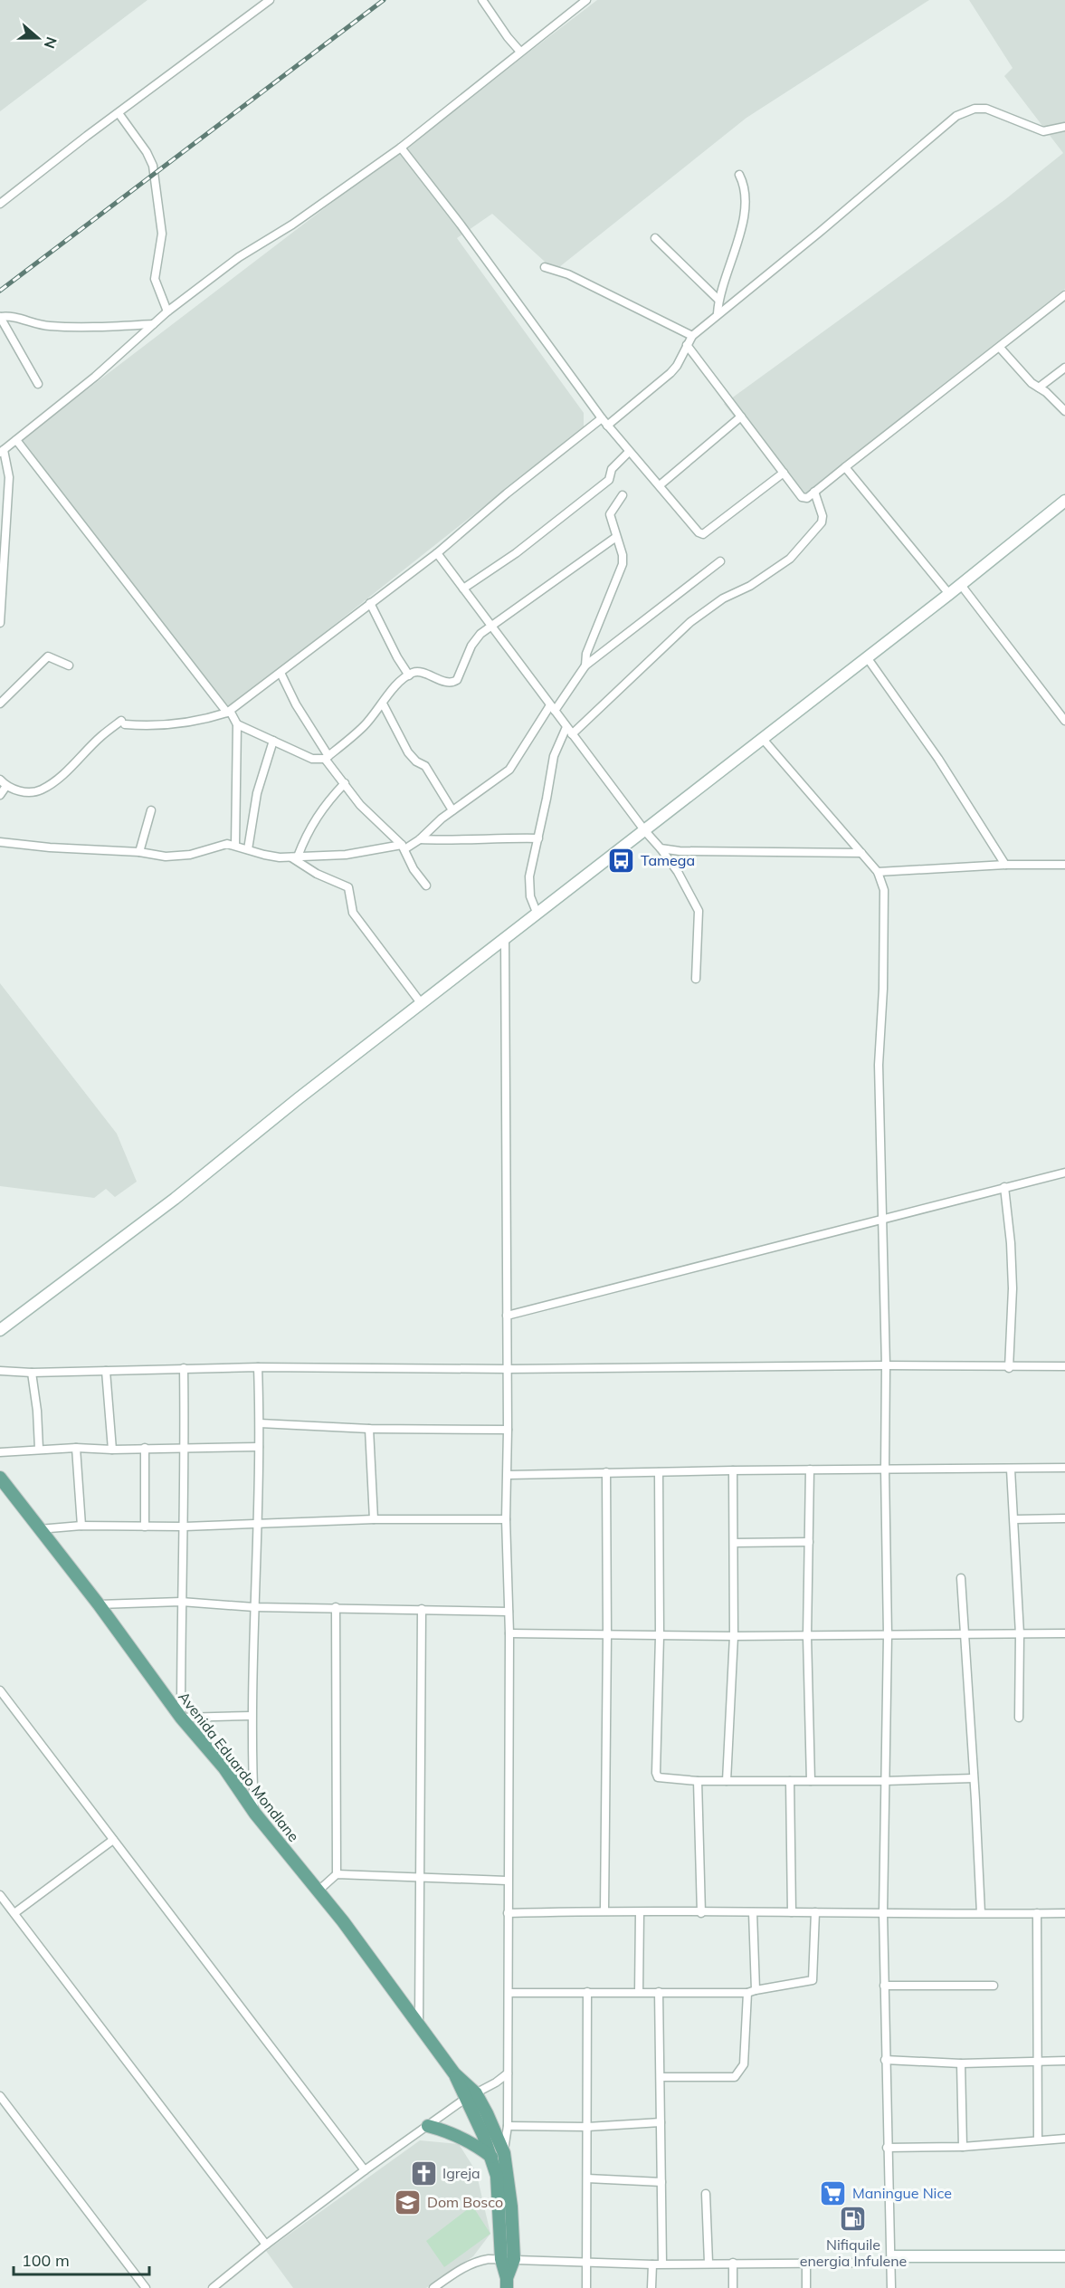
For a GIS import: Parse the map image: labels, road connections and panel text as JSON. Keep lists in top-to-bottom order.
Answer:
{
  "streets": {
    "main road": ["Avenida Eduardo Mondlane"]
  },
  "places": {
    "bus stop": ["Tamega"],
    "church": ["Igreja"],
    "supermarket": ["Maningue Nice"],
    "school or university": ["Dom Bosco"],
    "fuel station": ["Nifiquile energia Infulene"]
  },
  "scale_bar": "100 m",
  "north": "right"
}
